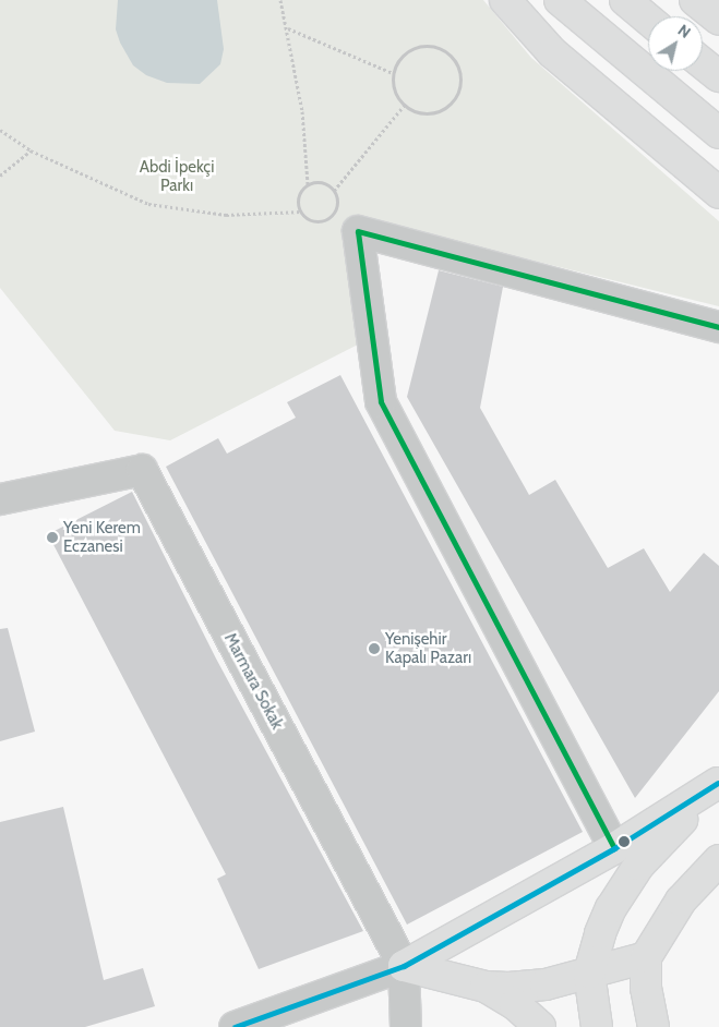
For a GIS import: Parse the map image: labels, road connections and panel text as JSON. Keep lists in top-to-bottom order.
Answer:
{
  "streets": {
    "street": ["Marmara Sokak"]
  },
  "parks": ["Abdi İpekçi Parkı"],
  "places": ["Yeni Kerem Eczanesi", "Yenişehir Kapalı Pazarı"],
  "north": "top right"
}
